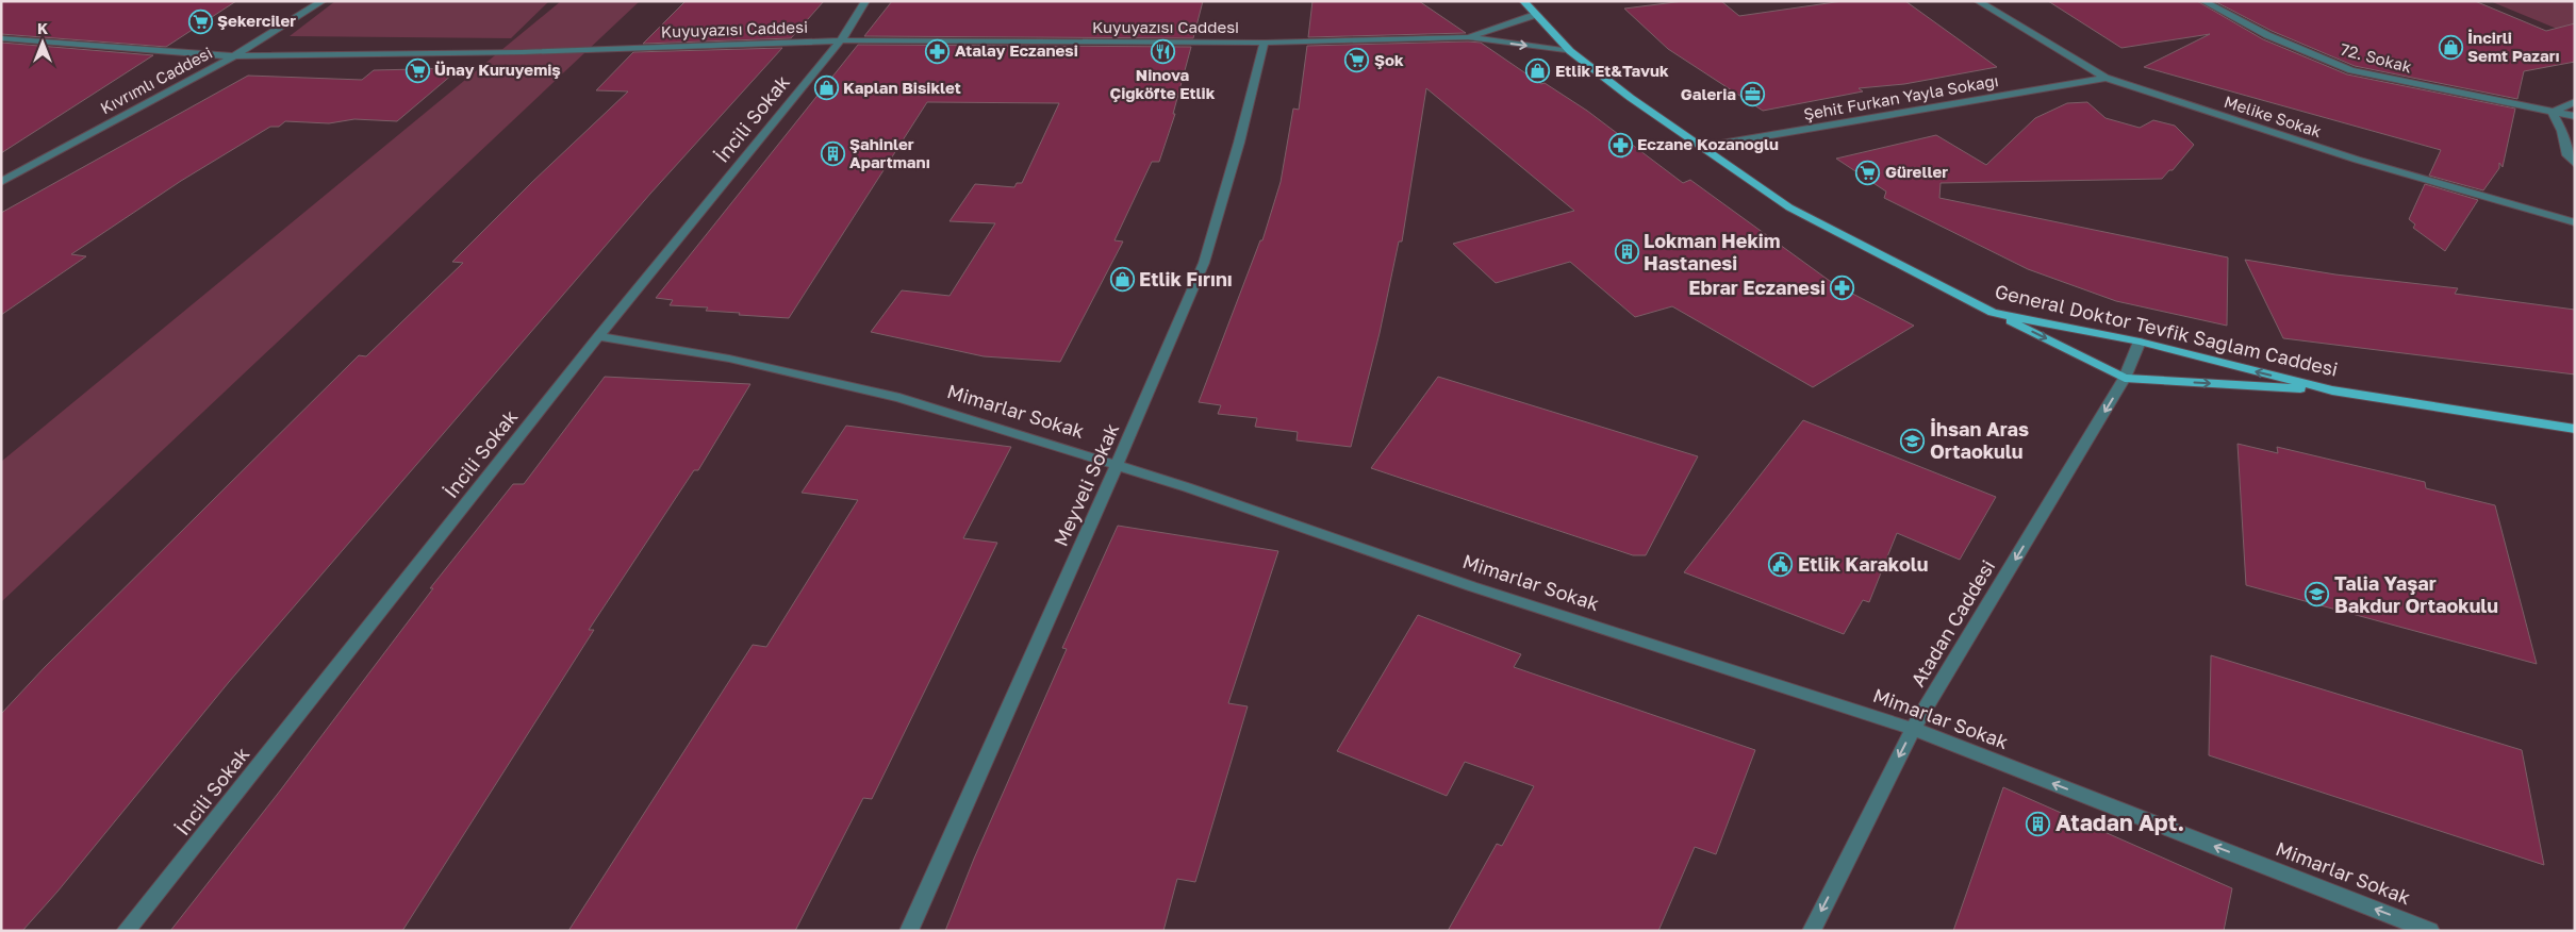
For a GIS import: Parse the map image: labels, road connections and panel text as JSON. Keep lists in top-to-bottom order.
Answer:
{
  "streets": {
    "main road": ["General Doktor Tevfik Sağlam Caddesi"],
    "street": [
      "Kuyuyazısı Caddesi",
      "72. Sokak",
      "Kıvrımlı Caddesi",
      "Şehit Furkan Yayla Sokağı",
      "Melike Sokak",
      "İncili Sokak",
      "Mimarlar Sokak",
      "Meyveli Sokak",
      "Atadan Caddesi"
    ]
  },
  "crossings": [
    ["Kuyuyazısı Caddesi", "Kıvrımlı Caddesi"],
    ["Kuyuyazısı Caddesi", "İncili Sokak"],
    ["Kuyuyazısı Caddesi", "Meyveli Sokak"],
    ["Şehit Furkan Yayla Sokağı", "Melike Sokak"],
    ["Şehit Furkan Yayla Sokağı", "General Doktor Tevfik Sağlam Caddesi"],
    ["İncili Sokak", "Mimarlar Sokak"],
    ["General Doktor Tevfik Sağlam Caddesi", "Atadan Caddesi"],
    ["Mimarlar Sokak", "Meyveli Sokak"],
    ["Mimarlar Sokak", "Atadan Caddesi"]
  ],
  "one_way": ["Atadan Caddesi"],
  "places": {
    "supermarket": [
      "Şekerciler",
      "Şok",
      "Ünay Kuruyemiş",
      "Güreller"
    ],
    "shop": [
      "İncirli Semt Pazarı",
      "Etlik Et&Tavuk",
      "Kaplan Bisiklet",
      "Etlik Fırını"
    ],
    "pharmacy": ["Atalay Eczanesi", "Eczane Kozanoğlu", "Ebrar Eczanesi"],
    "restaurant": ["Ninova Çiğköfte Etlik"],
    "office": ["Galeria"],
    "building": ["Şahinler Apartmanı", "Lokman Hekim Hastanesi", "Atadan Apt."],
    "school or university": ["İhsan Aras Ortaokulu", "Talia Yaşar Bakdur Ortaokulu"],
    "public building": ["Etlik Karakolu"]
  },
  "north": "top"
}
